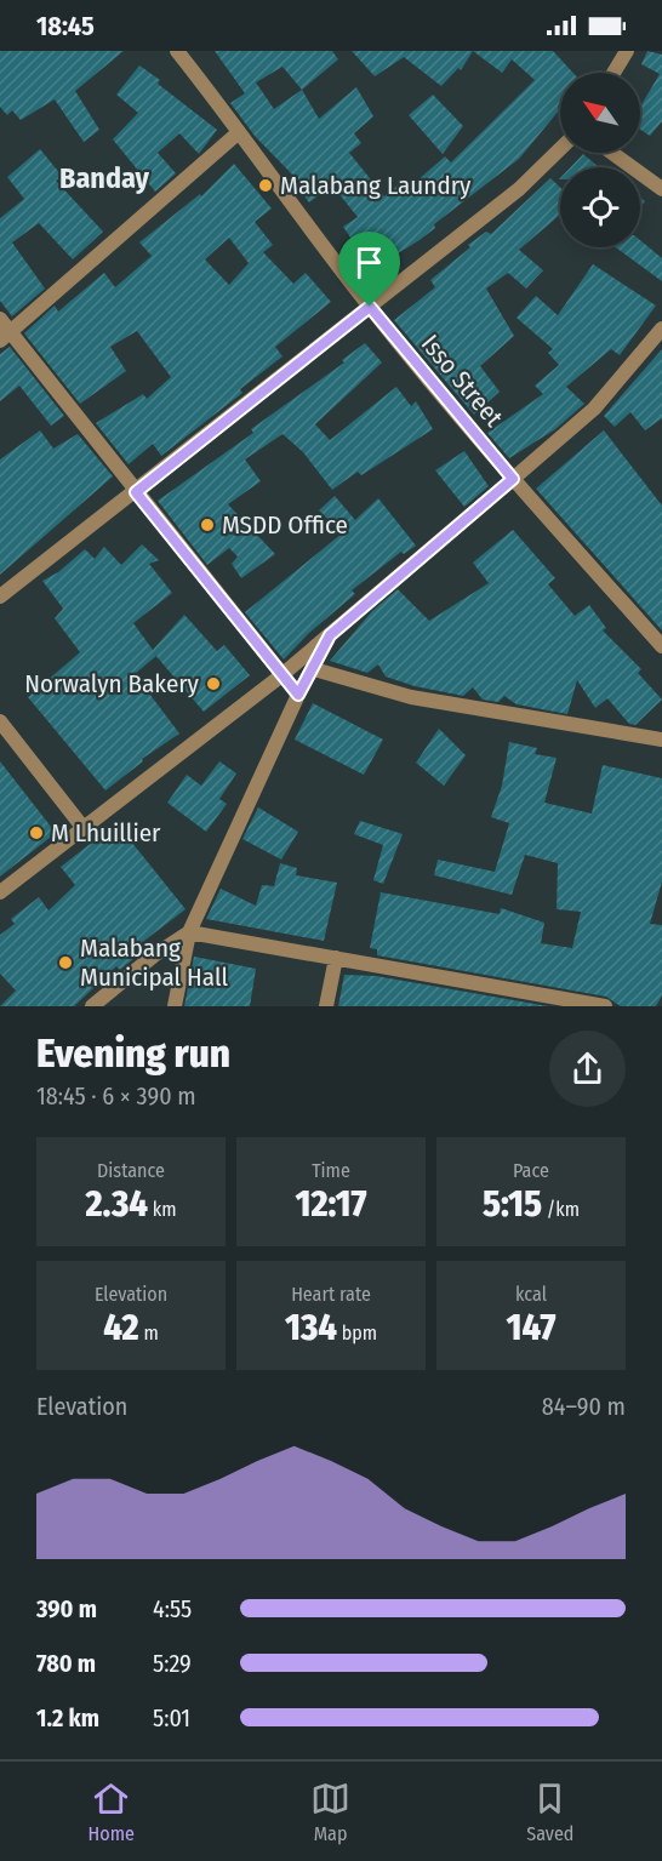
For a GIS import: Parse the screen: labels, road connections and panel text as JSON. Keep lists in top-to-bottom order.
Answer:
{
  "streets": {
    "street": ["Isso Street"]
  },
  "districts": ["Banday"],
  "places": [
    "Malabang Laundry",
    "MSDD Office",
    "Norwalyn Bakery",
    "M Lhuillier",
    "Malabang Municipal Hall"
  ],
  "north": "top left",
  "page": {
    "status": "18:45",
    "heading": ["Evening run", "18:45 · 6 × 390 m"],
    "stats": [
      ["Distance", "2.34 km"],
      ["Time", "12:17"],
      ["Pace", "5:15 /km"],
      ["Elevation", "42 m"],
      ["Heart rate", "134 bpm"],
      ["kcal", "147"]
    ],
    "chart": ["Elevation", "84–90 m"],
    "list": [
      {
        "name": "390 m",
        "note": "4:55"
      },
      {
        "name": "780 m",
        "note": "5:29"
      },
      {
        "name": "1.2 km",
        "note": "5:01"
      }
    ],
    "tabs": ["Home", "Map", "Saved"]
  }
}
